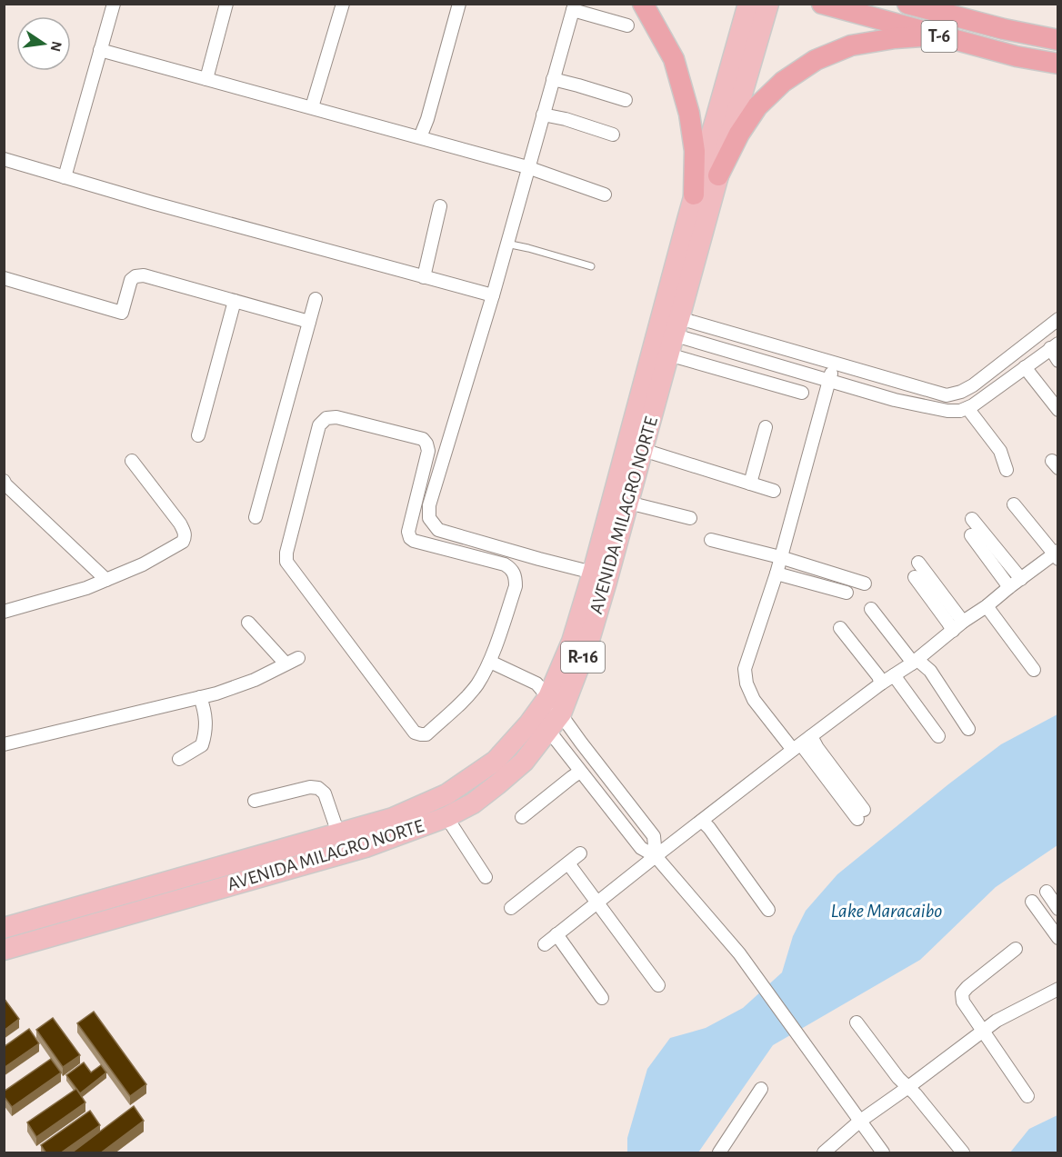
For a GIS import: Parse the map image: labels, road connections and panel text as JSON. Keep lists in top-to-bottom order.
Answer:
{
  "streets": {
    "highway": ["T-6"],
    "main road": ["AVENIDA MILAGRO NORTE", "R-16"]
  },
  "water": ["Lake Maracaibo"],
  "north": "right"
}
